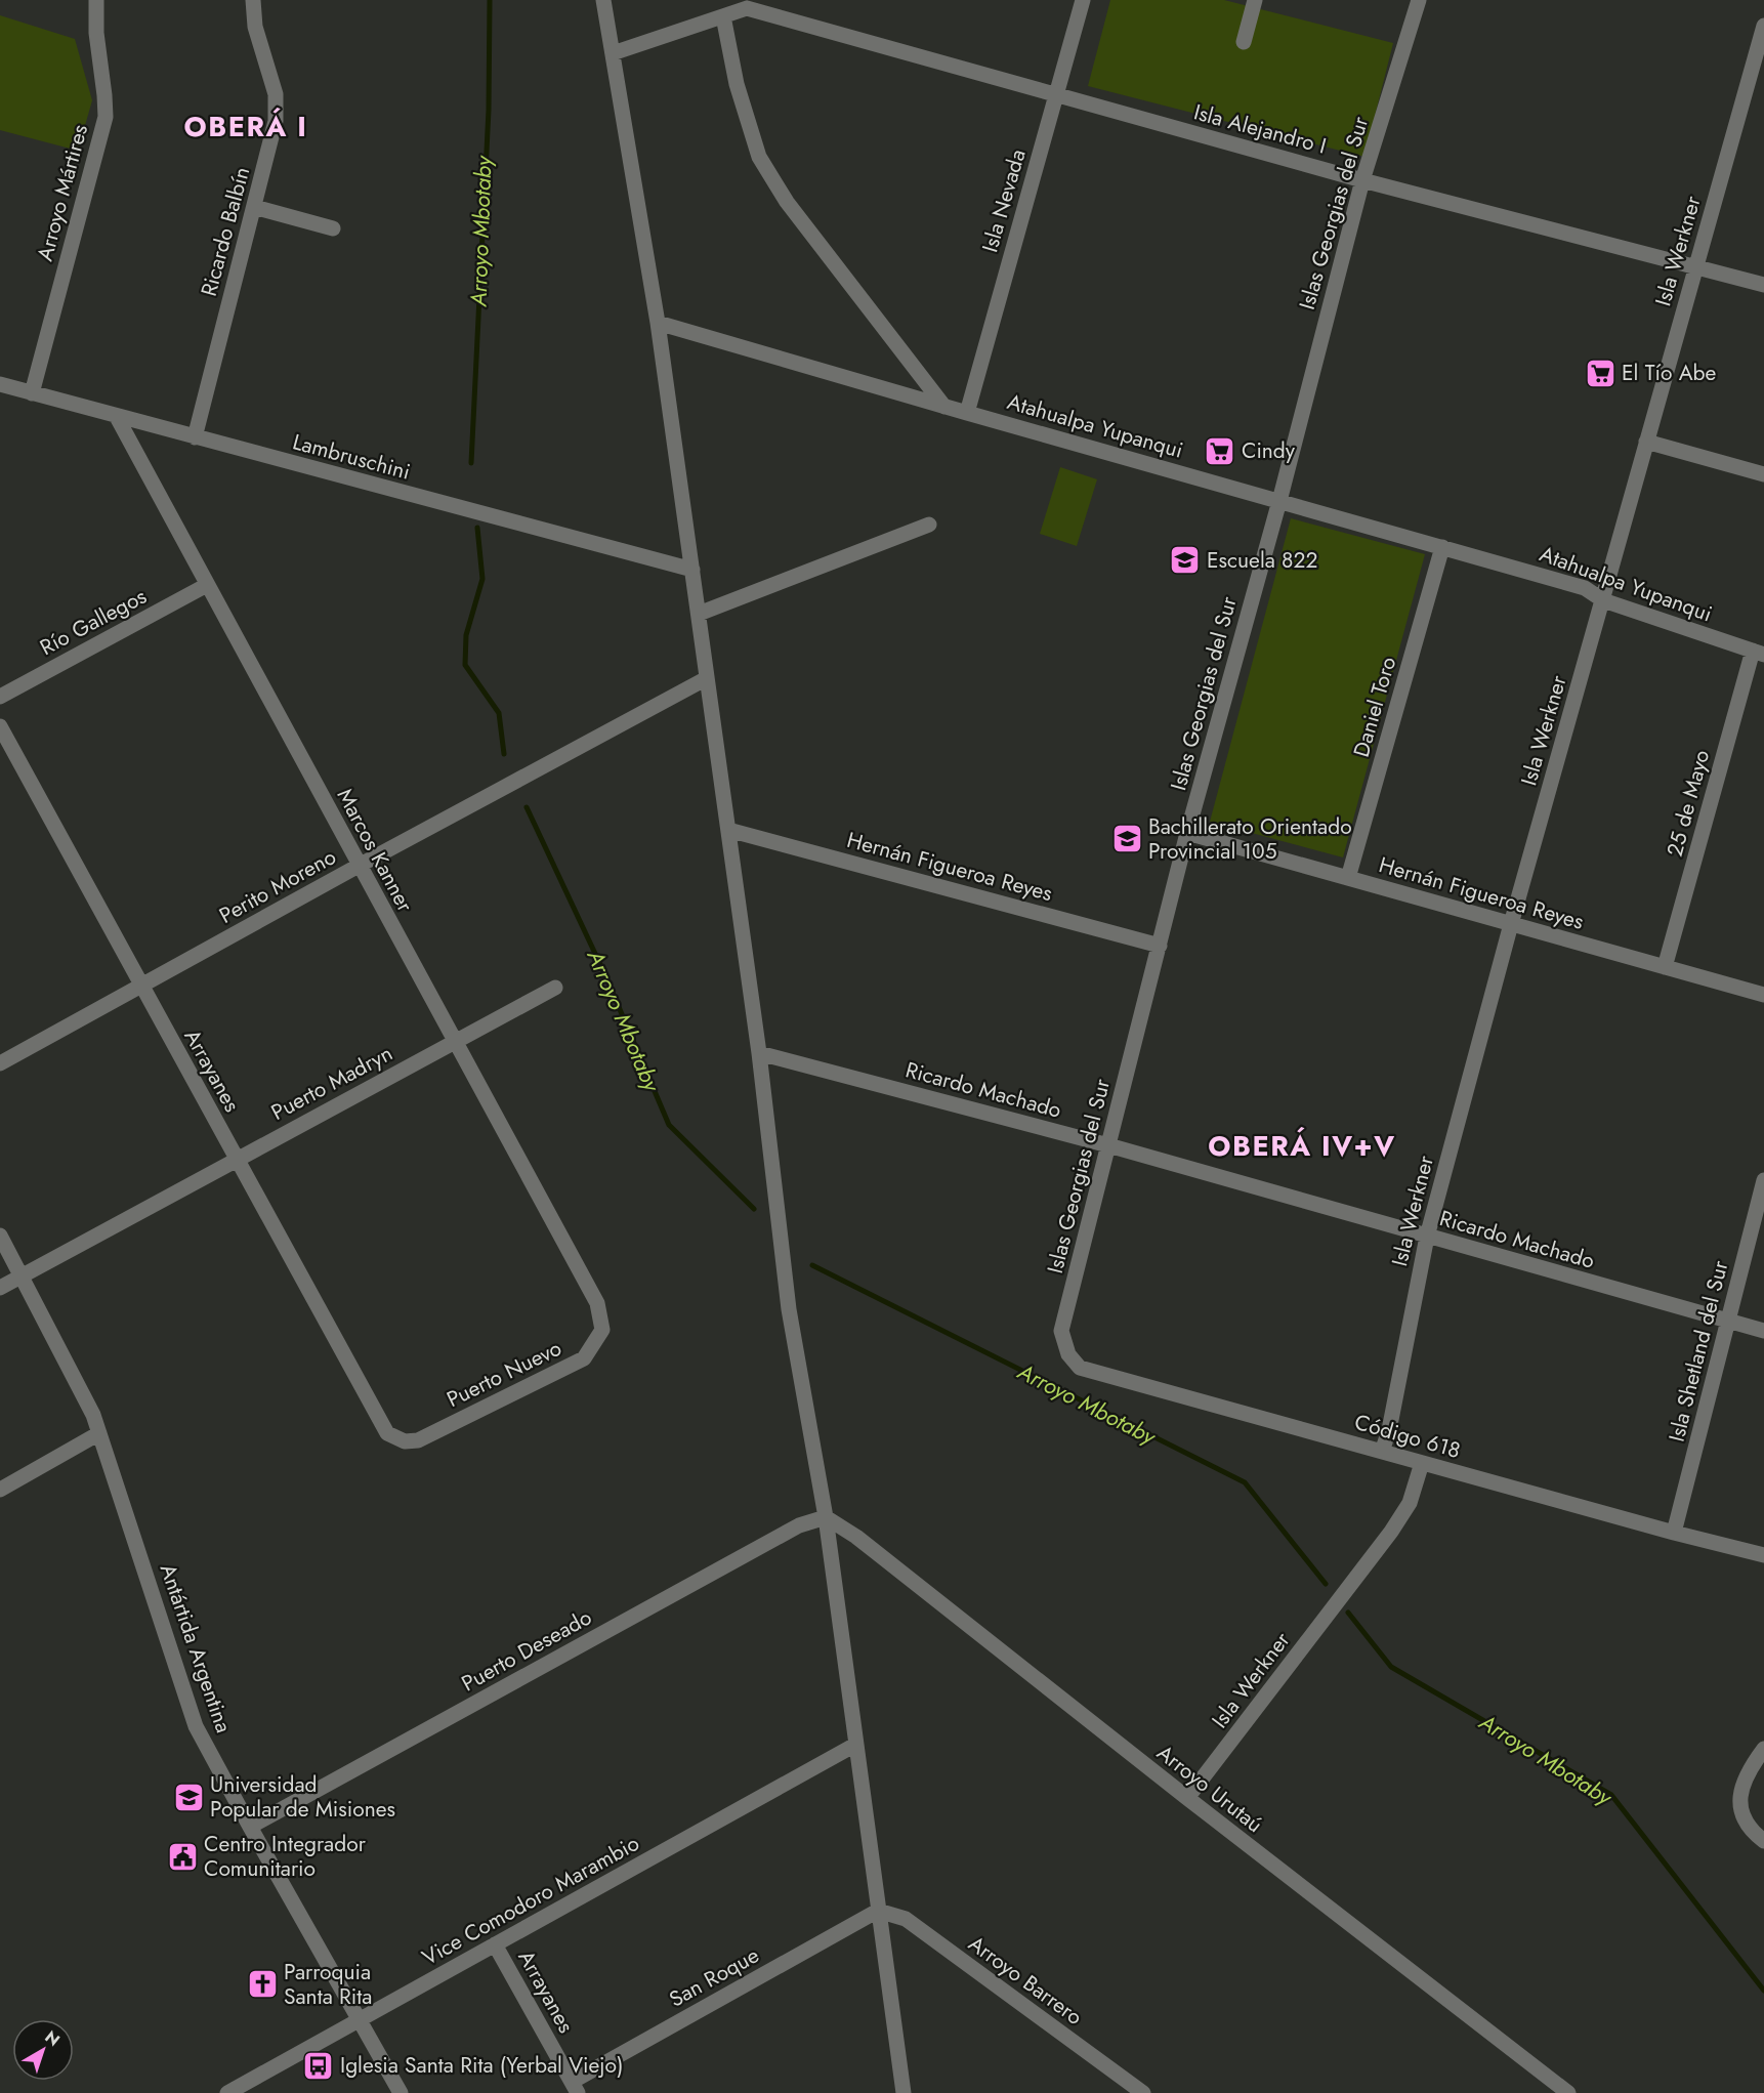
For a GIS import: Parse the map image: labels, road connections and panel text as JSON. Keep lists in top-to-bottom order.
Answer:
{
  "streets": {
    "street": [
      "Isla Alejandro I",
      "Arroyo Mártires",
      "Isla Nevada",
      "Islas Georgias del Sur",
      "Ricardo Balbín",
      "Isla Werkner",
      "Atahualpa Yupanqui",
      "Lambruschini",
      "Río Gallegos",
      "Daniel Toro",
      "25 de Mayo",
      "Marcos Kanner",
      "Hernán Figueroa Reyes",
      "Perito Moreno",
      "Arrayanes",
      "Puerto Madryn",
      "Ricardo Machado",
      "Isla Shetland del Sur",
      "Puerto Nuevo",
      "Código 618",
      "Antártida Argentina",
      "Puerto Deseado",
      "Arroyo Urutaú",
      "Vice Comodoro Marambio",
      "San Roque",
      "Arroyo Barrero"
    ]
  },
  "crossings": [
    ["Isla Alejandro I", "Isla Nevada"],
    ["Isla Alejandro I", "Islas Georgias del Sur"],
    ["Isla Alejandro I", "Isla Werkner"],
    ["Arroyo Mártires", "Lambruschini"],
    ["Isla Nevada", "Atahualpa Yupanqui"],
    ["Islas Georgias del Sur", "Atahualpa Yupanqui"],
    ["Islas Georgias del Sur", "Hernán Figueroa Reyes"],
    ["Islas Georgias del Sur", "Ricardo Machado"],
    ["Islas Georgias del Sur", "Código 618"],
    ["Ricardo Balbín", "Lambruschini"],
    ["Isla Werkner", "Atahualpa Yupanqui"],
    ["Isla Werkner", "Hernán Figueroa Reyes"],
    ["Isla Werkner", "Ricardo Machado"],
    ["Isla Werkner", "Código 618"],
    ["Isla Werkner", "Arroyo Urutaú"],
    ["Atahualpa Yupanqui", "Daniel Toro"],
    ["Atahualpa Yupanqui", "25 de Mayo"],
    ["Lambruschini", "Marcos Kanner"],
    ["Río Gallegos", "Marcos Kanner"],
    ["Daniel Toro", "Hernán Figueroa Reyes"],
    ["25 de Mayo", "Hernán Figueroa Reyes"],
    ["Marcos Kanner", "Perito Moreno"],
    ["Marcos Kanner", "Puerto Madryn"],
    ["Marcos Kanner", "Puerto Nuevo"],
    ["Perito Moreno", "Arrayanes"],
    ["Arrayanes", "Puerto Madryn"],
    ["Arrayanes", "Puerto Nuevo"],
    ["Arrayanes", "Vice Comodoro Marambio"],
    ["Arrayanes", "San Roque"],
    ["Puerto Madryn", "Antártida Argentina"],
    ["Ricardo Machado", "Isla Shetland del Sur"],
    ["Isla Shetland del Sur", "Código 618"],
    ["Antártida Argentina", "Puerto Deseado"],
    ["Antártida Argentina", "Vice Comodoro Marambio"],
    ["Puerto Deseado", "Arroyo Urutaú"],
    ["San Roque", "Arroyo Barrero"]
  ],
  "districts": ["OBERÁ I", "OBERÁ IV+V"],
  "water": ["Arroyo Mbotaby"],
  "places": {
    "supermarket": ["El Tío Abe", "Cindy"],
    "school or university": ["Escuela 822", "Bachillerato Orientado Provincial 105", "Universidad Popular de Misiones"],
    "public building": ["Centro Integrador Comunitario"],
    "church": ["Parroquia Santa Rita"],
    "bus stop": ["Iglesia Santa Rita (Yerbal Viejo)"]
  },
  "north": "top right"
}
